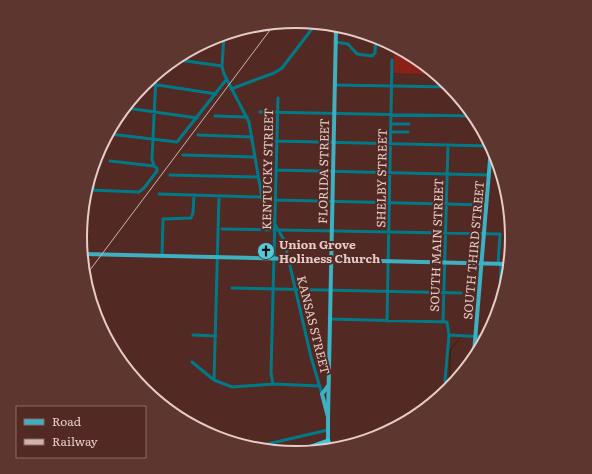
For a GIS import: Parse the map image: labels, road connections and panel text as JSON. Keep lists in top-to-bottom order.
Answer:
{
  "streets": {
    "main road": ["FLORIDA STREET", "SOUTH THIRD STREET", "KANSAS STREET"],
    "street": ["KENTUCKY STREET", "SHELBY STREET", "SOUTH MAIN STREET"]
  },
  "crossings": [
    ["KENTUCKY STREET", "KANSAS STREET"],
    ["FLORIDA STREET", "KANSAS STREET"]
  ],
  "places": {
    "church": ["Union Grove Holiness Church"]
  },
  "legend": ["Road", "Railway"]
}
